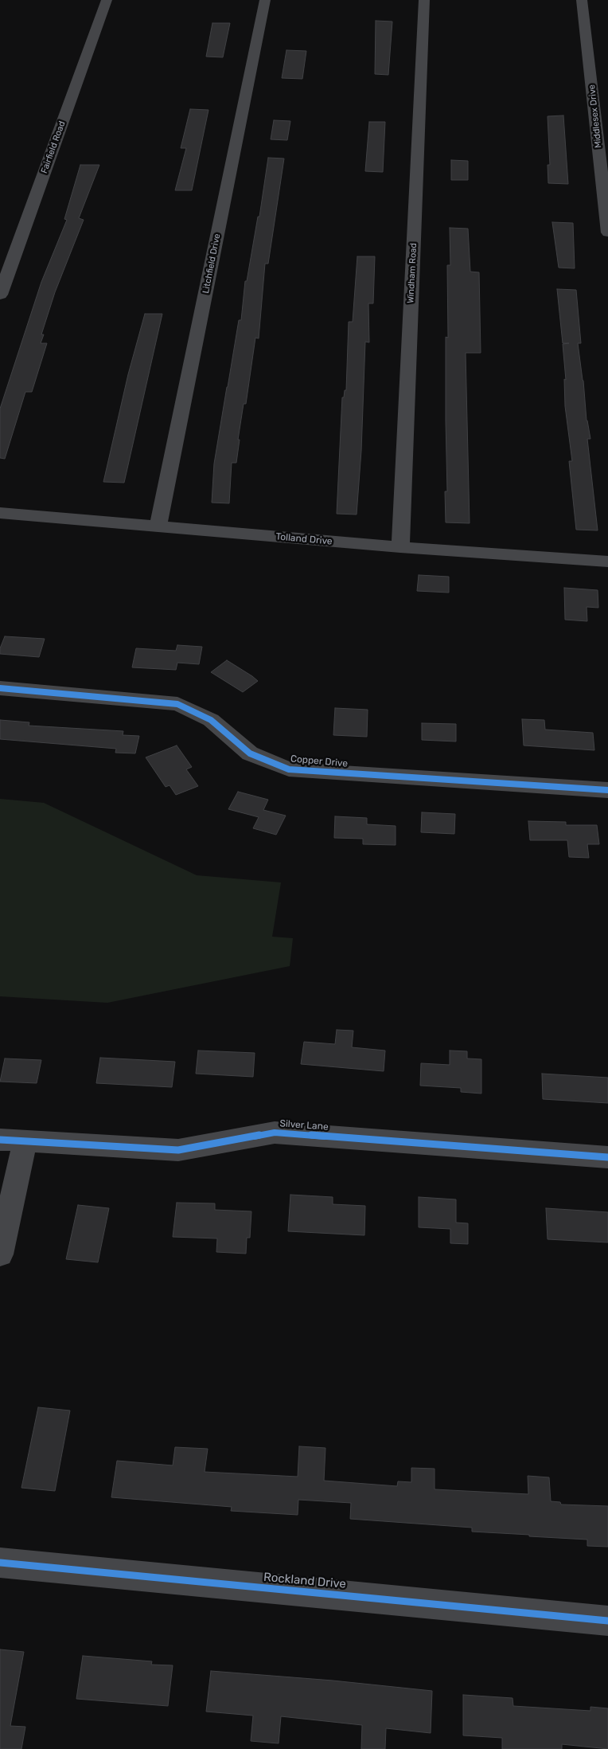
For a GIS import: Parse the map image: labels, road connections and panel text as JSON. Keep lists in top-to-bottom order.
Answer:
{
  "streets": {
    "street": [
      "Middlesex Drive",
      "Fairfield Road",
      "Litchfield Drive",
      "Windham Road",
      "Tolland Drive",
      "Copper Drive",
      "Silver Lane",
      "Rockland Drive"
    ]
  },
  "crossings": [
    ["Litchfield Drive", "Tolland Drive"],
    ["Windham Road", "Tolland Drive"]
  ]
}
